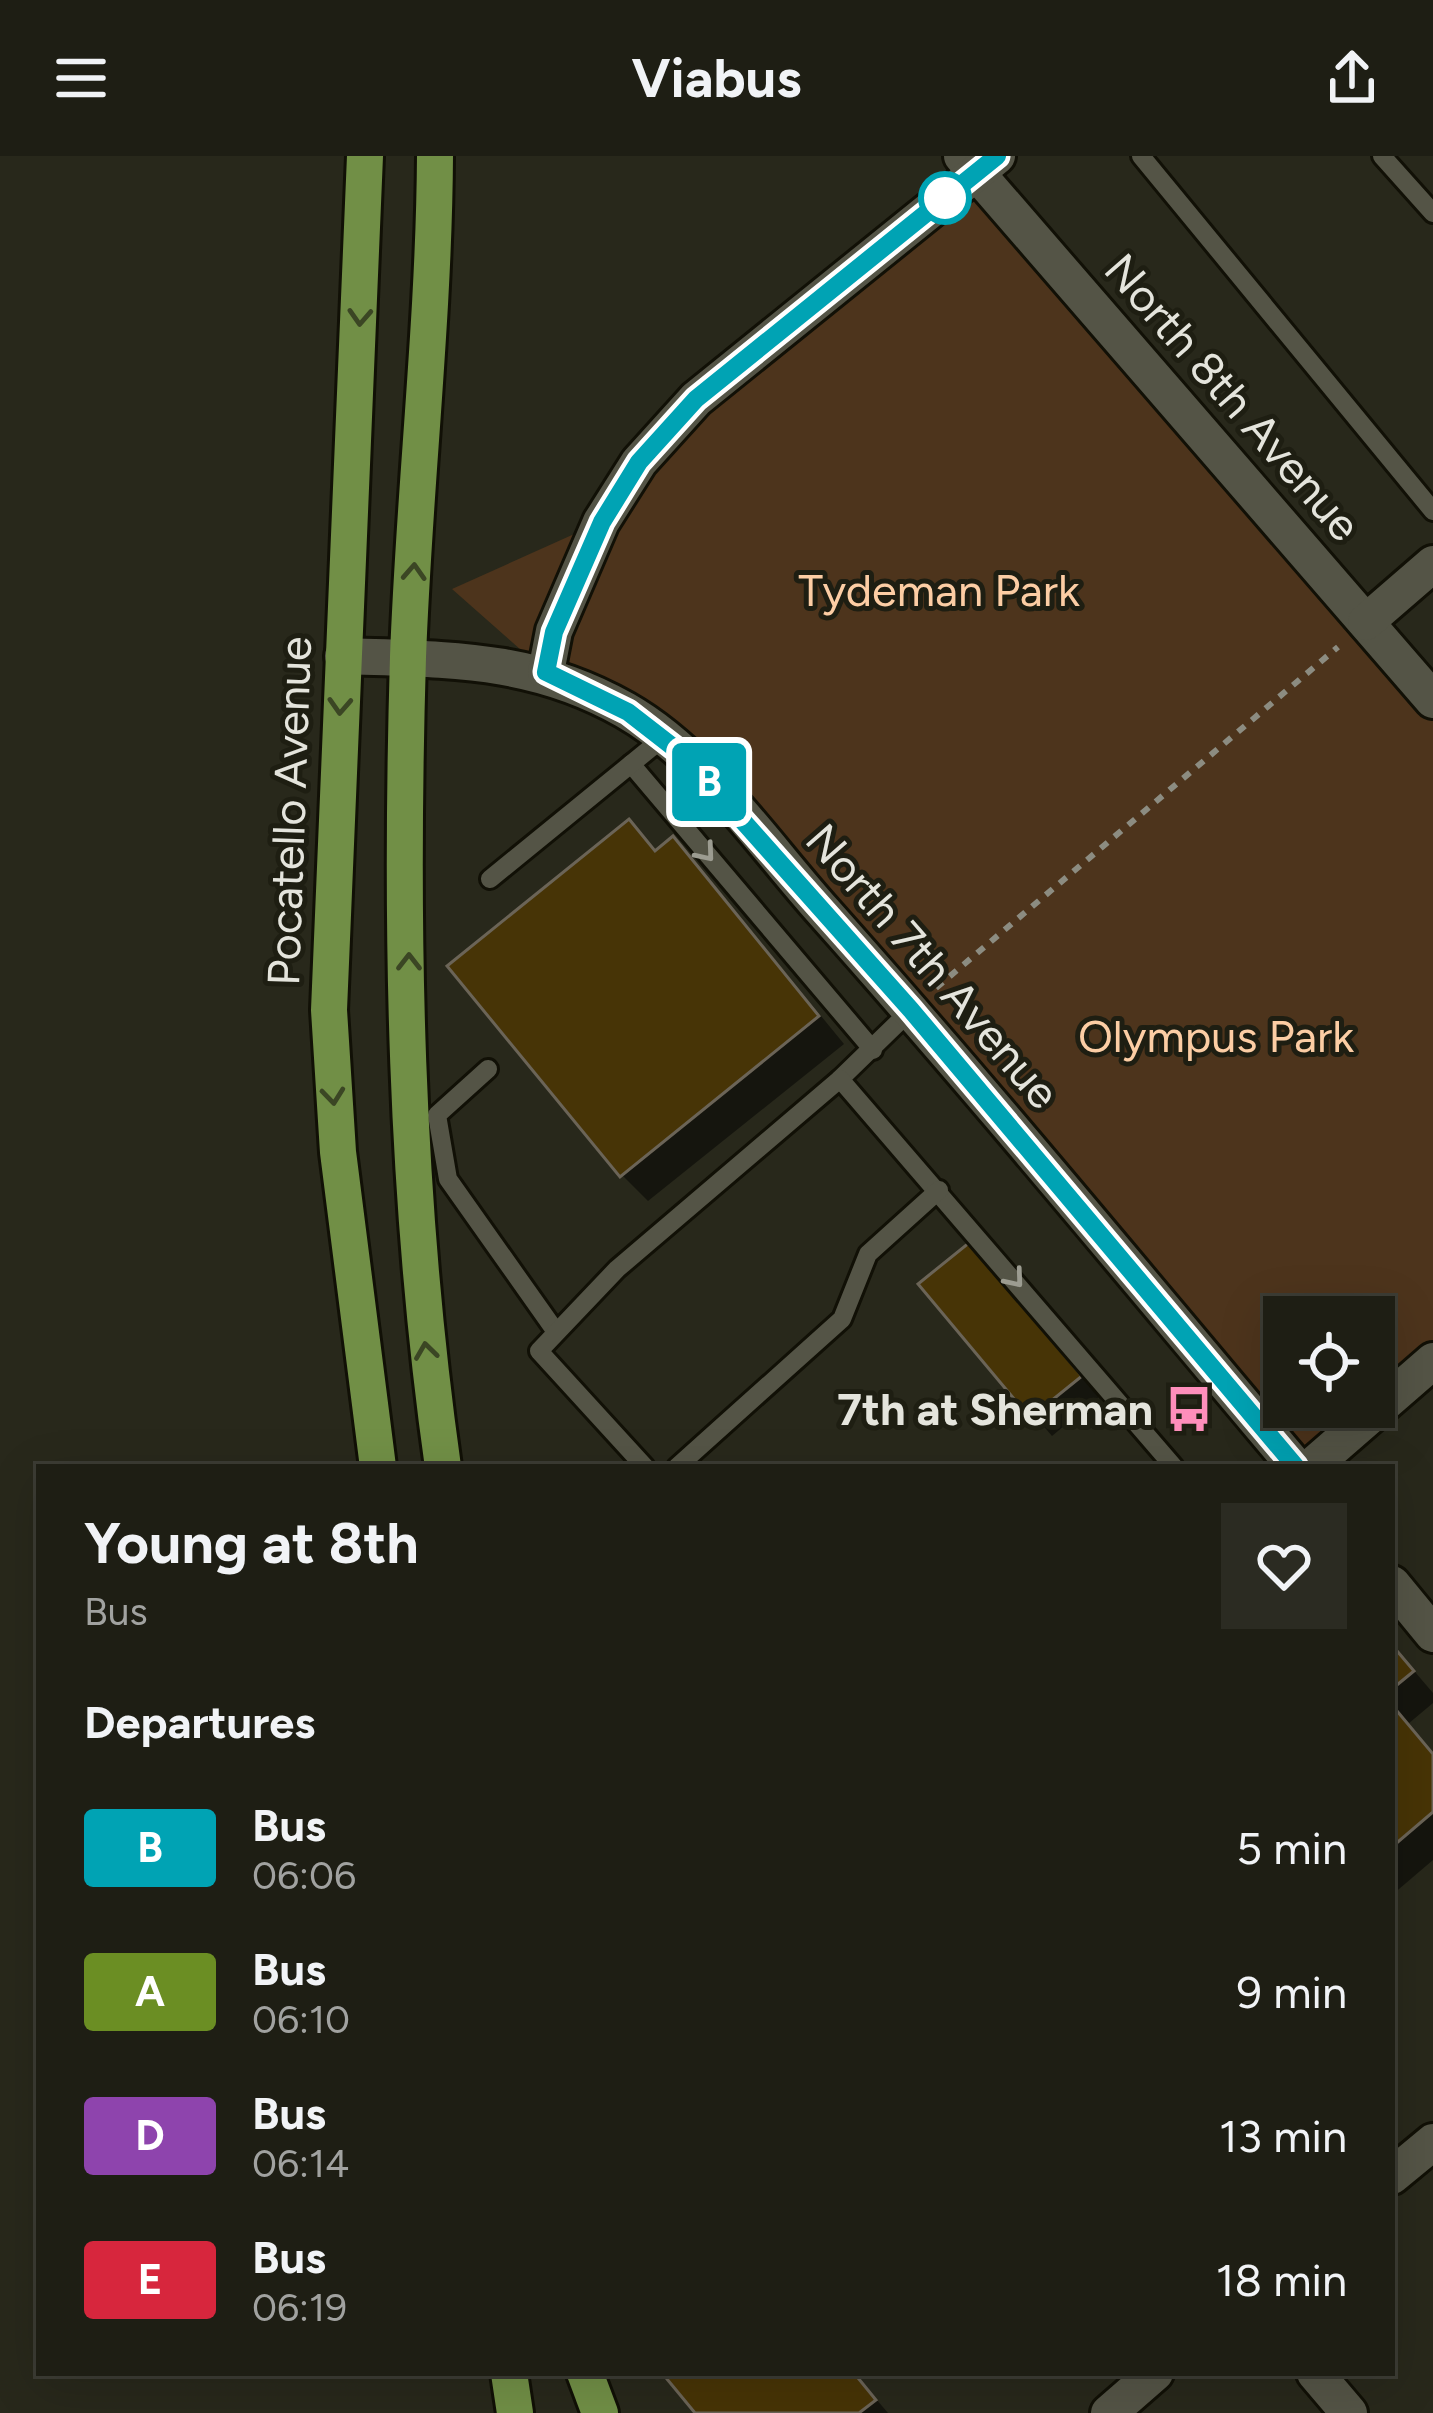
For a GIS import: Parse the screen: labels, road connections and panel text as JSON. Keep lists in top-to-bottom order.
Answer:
{
  "streets": {
    "main road": ["Pocatello Avenue"],
    "street": ["North 8th Avenue", "North 7th Avenue"]
  },
  "crossings": [
    ["Pocatello Avenue", "North 7th Avenue"]
  ],
  "parks": ["Tydeman Park", "Olympus Park"],
  "places": {
    "bus stop": ["7th at Sherman"]
  },
  "lines": ["bus line B"],
  "page": {
    "header": "Viabus",
    "on_map": "B",
    "heading": [
      ["Young at 8th", "Bus"],
      "Departures"
    ],
    "list": [
      {
        "mark": "B",
        "name": "Bus",
        "note": "06:06",
        "value": "5 min"
      },
      {
        "mark": "A",
        "name": "Bus",
        "note": "06:10",
        "value": "9 min"
      },
      {
        "mark": "D",
        "name": "Bus",
        "note": "06:14",
        "value": "13 min"
      },
      {
        "mark": "E",
        "name": "Bus",
        "note": "06:19",
        "value": "18 min"
      }
    ]
  }
}
